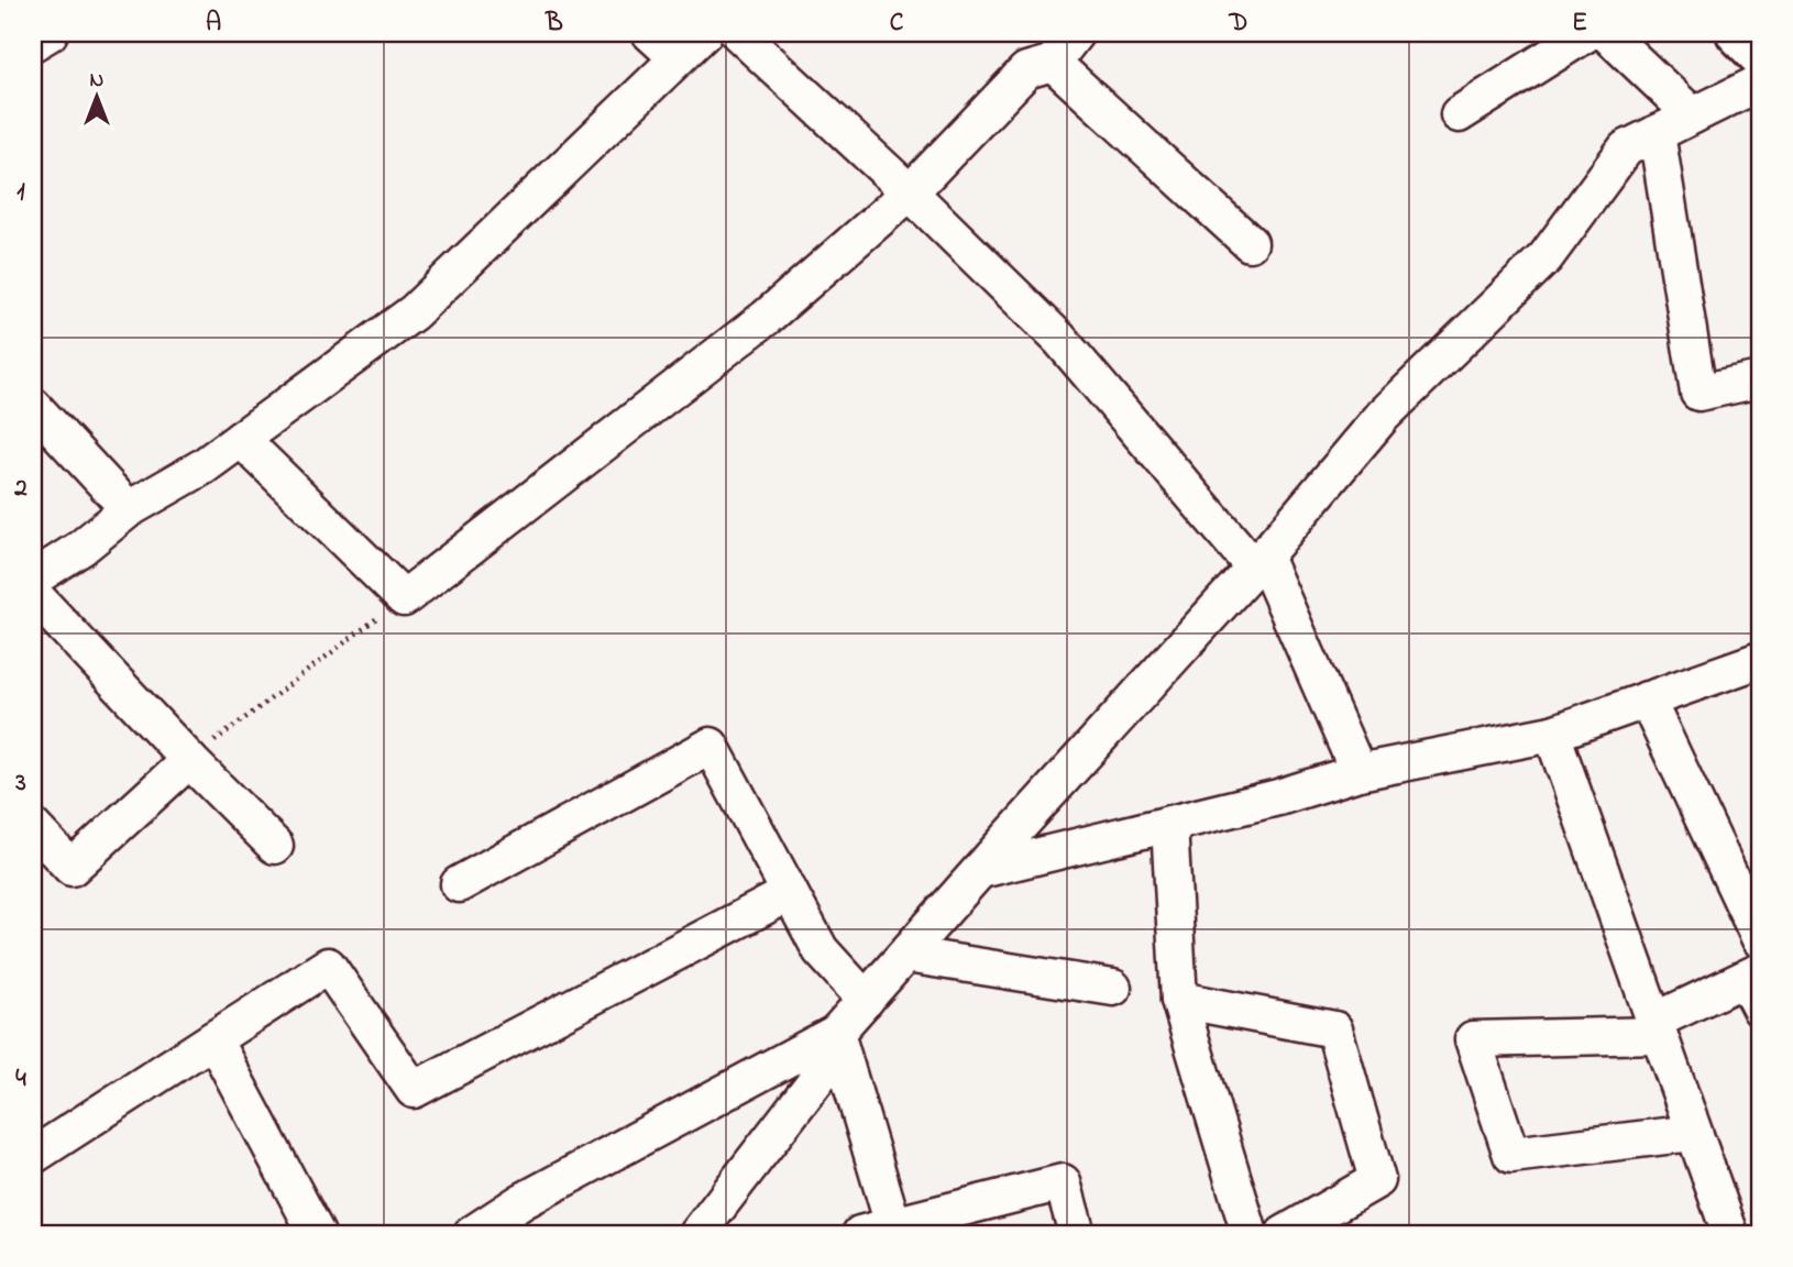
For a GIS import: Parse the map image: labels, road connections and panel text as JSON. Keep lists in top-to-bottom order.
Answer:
{
  "north": "top",
  "grid": {
    "columns": [
      "A",
      "B",
      "C",
      "D",
      "E"
    ],
    "rows": [
      "1",
      "2",
      "3",
      "4"
    ]
  }
}
